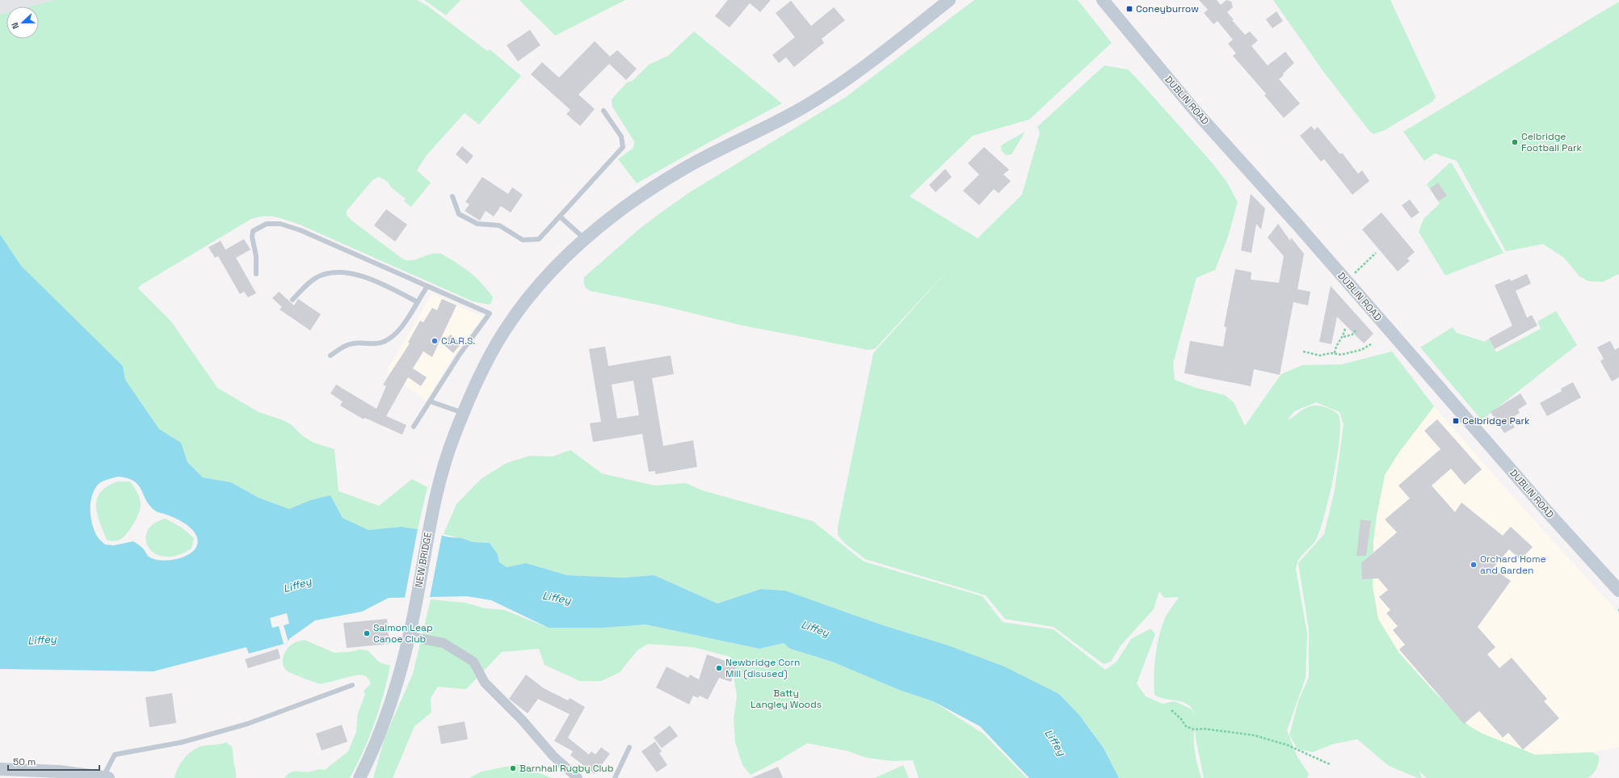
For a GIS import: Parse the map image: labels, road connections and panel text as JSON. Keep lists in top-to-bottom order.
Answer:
{
  "streets": {
    "main road": ["DUBLIN ROAD", "NEW BRIDGE"]
  },
  "water": ["Liffey"],
  "parks": ["Batty Langley Woods"],
  "places": {
    "transit": ["Coneyburrow", "Celbridge Park"],
    "other": [
      "Celbridge Football Park",
      "C.A.R.S.",
      "Orchard Home and Garden",
      "Salmon Leap Canoe Club",
      "Newbridge Corn Mill (disused)",
      "Barnhall Rugby Club"
    ]
  },
  "scale_bar": "50 m",
  "north": "left"
}
